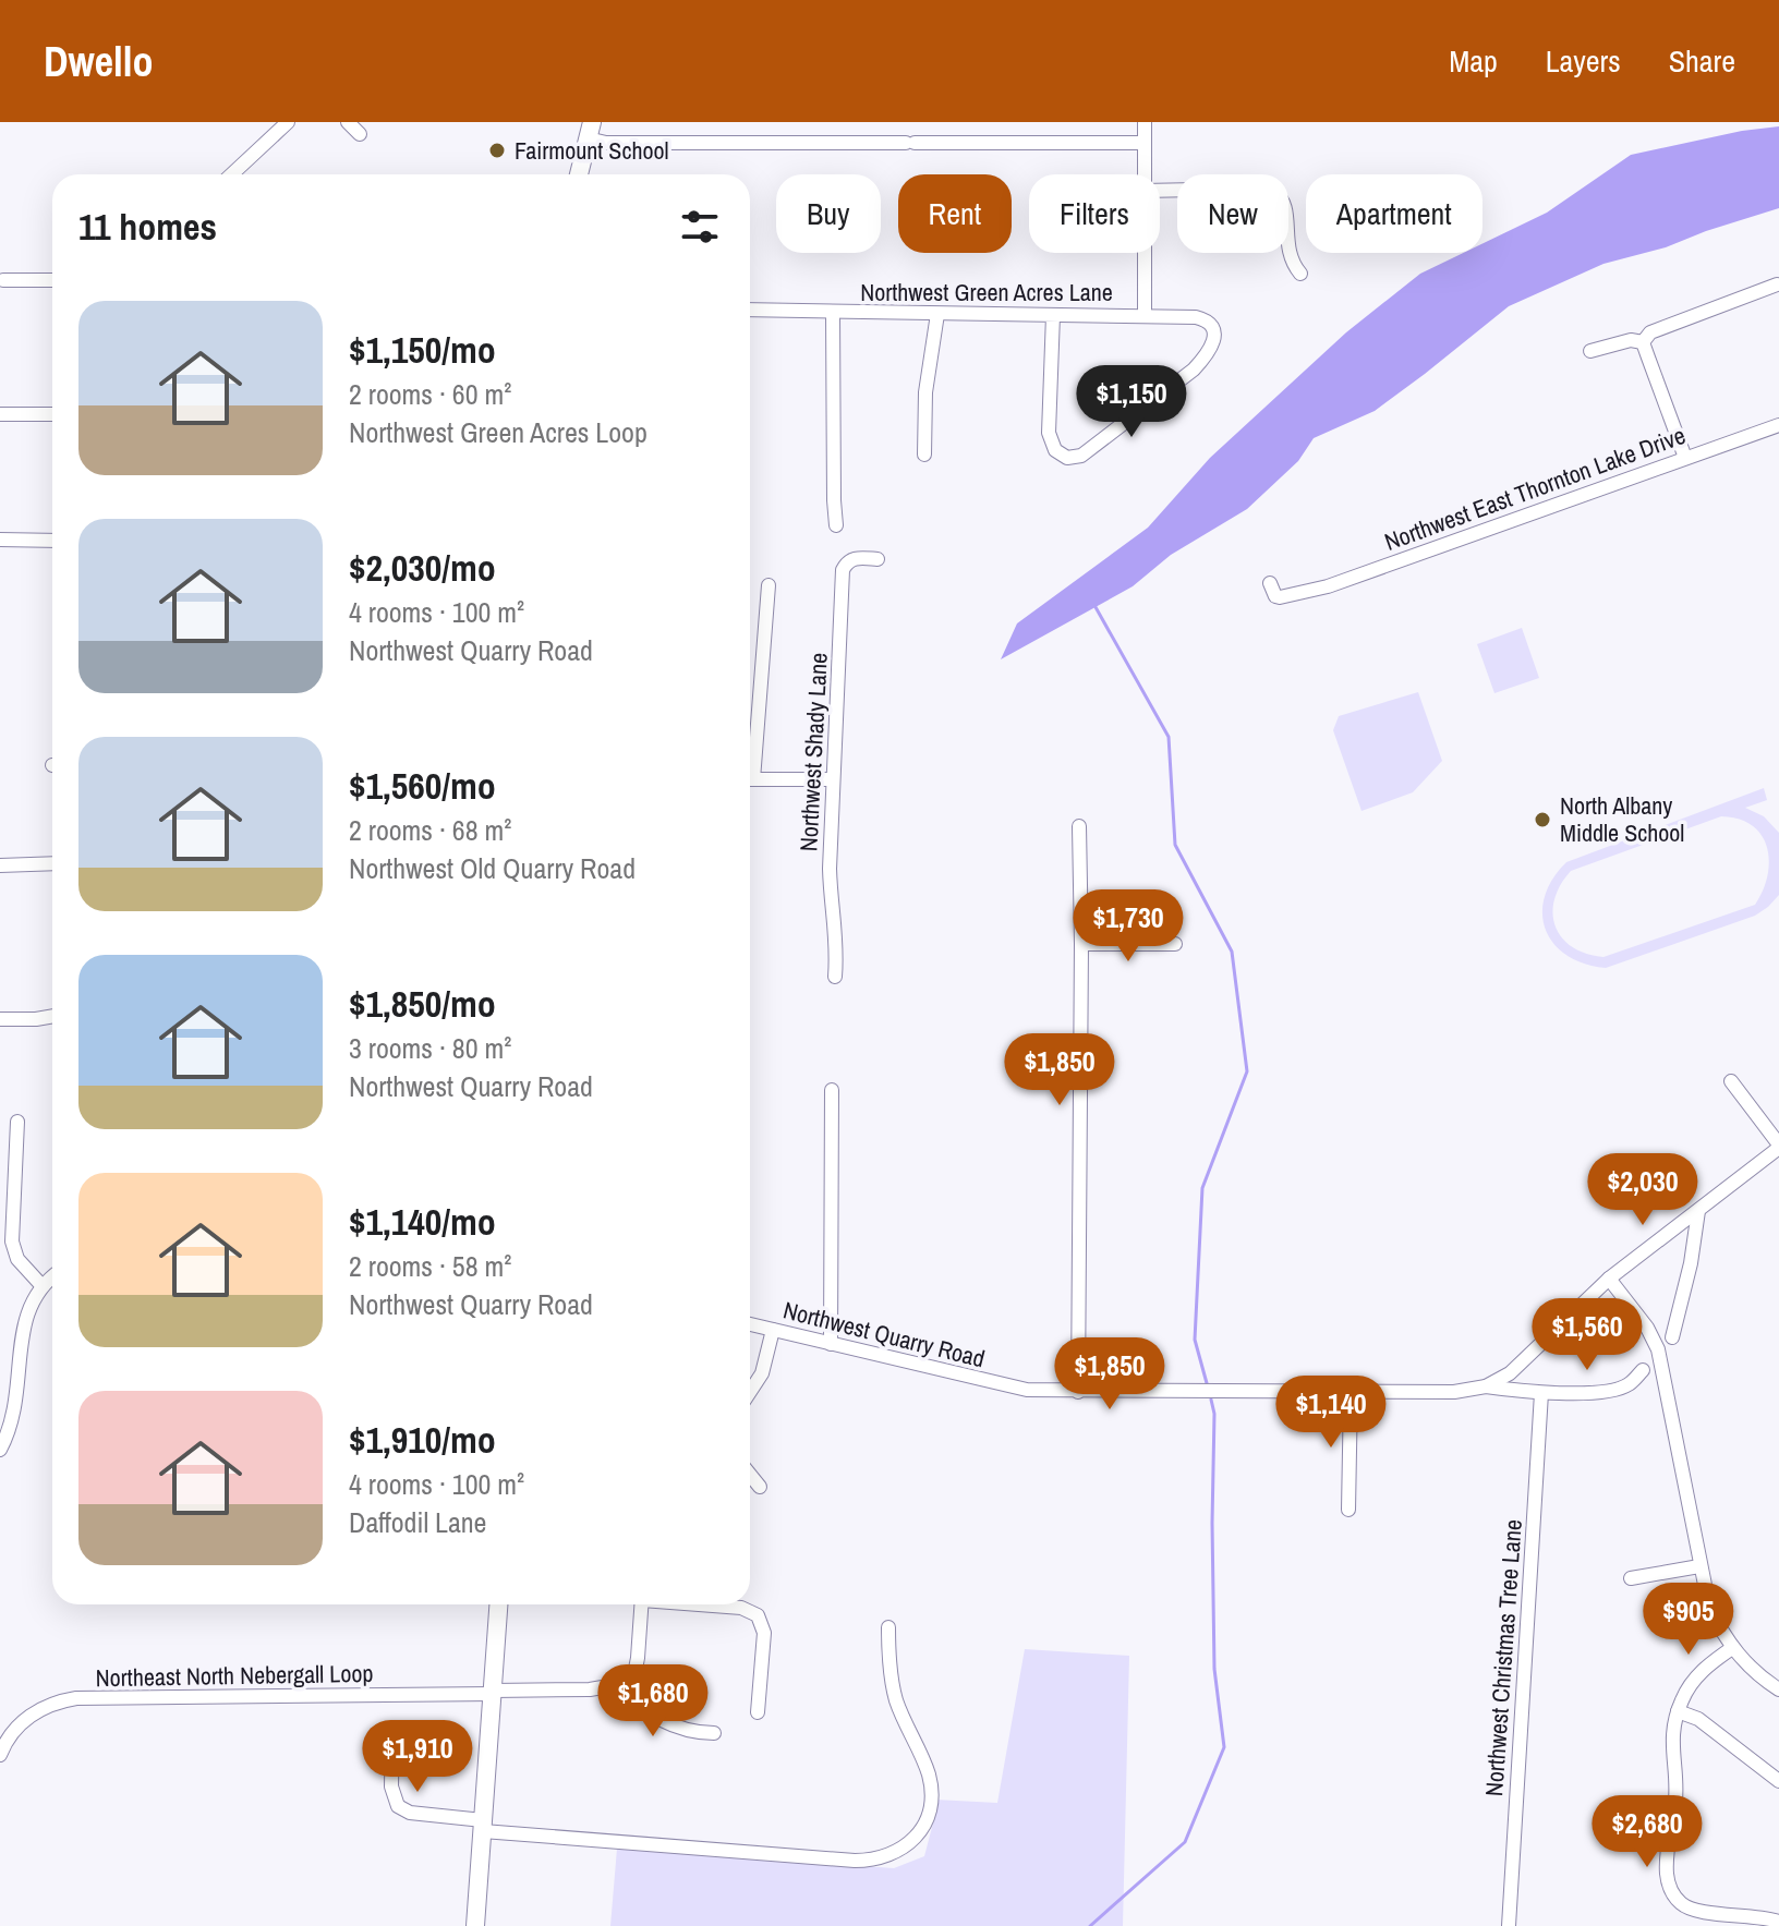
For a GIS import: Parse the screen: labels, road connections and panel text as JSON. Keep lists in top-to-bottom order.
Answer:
{
  "streets": {
    "street": [
      "Northwest Green Acres Lane",
      "Northwest East Thornton Lake Drive",
      "Northwest Shady Lane",
      "Northwest Quarry Road",
      "Northwest Christmas Tree Lane",
      "Northeast North Nebergall Loop"
    ]
  },
  "crossings": [
    ["Northwest Quarry Road", "Northwest Christmas Tree Lane"]
  ],
  "places": ["Fairmount School", "North Albany Middle School"],
  "page": {
    "header": "Dwello",
    "nav": ["Map", "Layers", "Share"],
    "chip": [
      "Buy",
      "Rent",
      "Filters",
      "New",
      "Apartment"
    ],
    "heading": "11 homes",
    "list": [
      {
        "name": "$1,150/mo",
        "note": "2 rooms · 60 m² · Northwest Green Acres Loop"
      },
      {
        "name": "$2,030/mo",
        "note": "4 rooms · 100 m² · Northwest Quarry Road"
      },
      {
        "name": "$1,560/mo",
        "note": "2 rooms · 68 m² · Northwest Old Quarry Road"
      },
      {
        "name": "$1,850/mo",
        "note": "3 rooms · 80 m² · Northwest Quarry Road"
      },
      {
        "name": "$1,140/mo",
        "note": "2 rooms · 58 m² · Northwest Quarry Road"
      },
      {
        "name": "$1,910/mo",
        "note": "4 rooms · 100 m² · Daffodil Lane"
      }
    ],
    "price": [
      "$1,150",
      "$1,730",
      "$1,850",
      "$2,030",
      "$1,560",
      "$1,850",
      "$1,140",
      "$905",
      "$1,680",
      "$1,910",
      "$2,680"
    ]
  }
}
